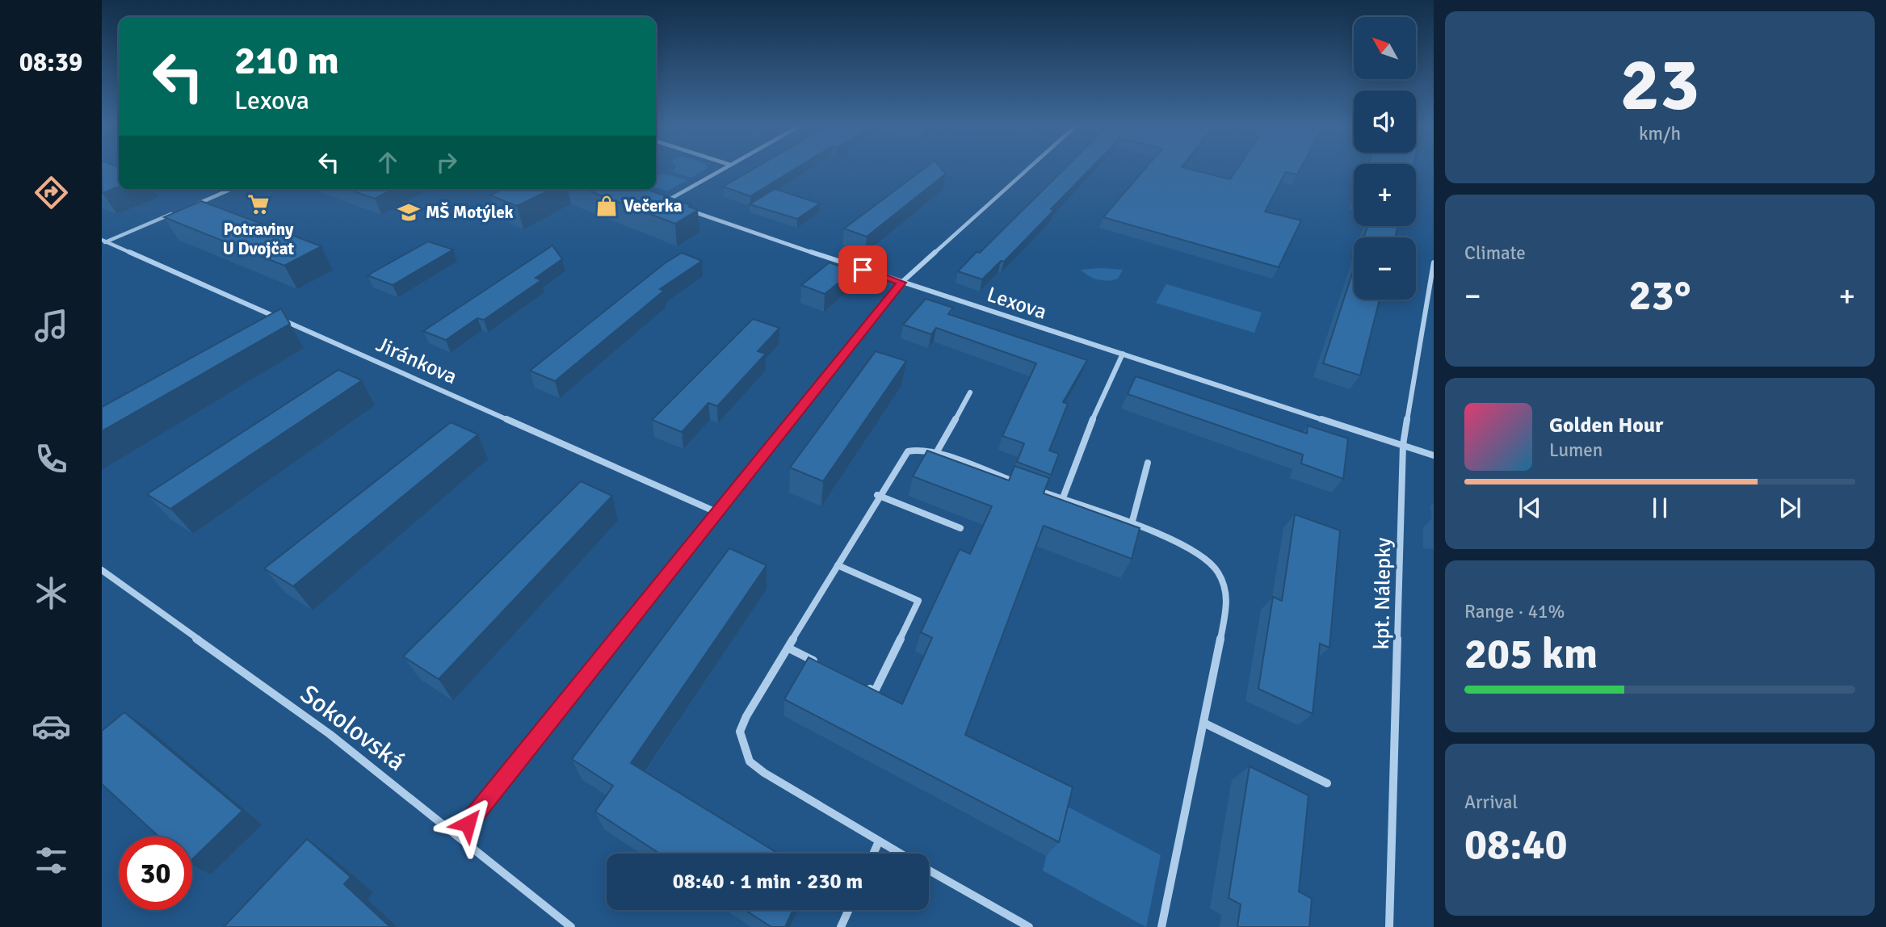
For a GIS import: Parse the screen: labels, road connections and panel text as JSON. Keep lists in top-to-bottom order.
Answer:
{
  "streets": {
    "street": [
      "Lexova",
      "Jiránkova",
      "kpt. Nálepky",
      "Sokolovská"
    ]
  },
  "crossings": [
    ["Lexova", "kpt. Nálepky"]
  ],
  "places": {
    "supermarket": ["Potraviny U Dvojčat"],
    "shop": ["Večerka"],
    "school or university": ["MŠ Motýlek"]
  },
  "north": "top left",
  "page": {
    "tabs": "08:39",
    "tile": [
      ["23", "km/h"],
      "Climate",
      ["Range · 41%", "205 km"],
      ["Arrival", "08:40"]
    ],
    "map_buttons": ["+", "−"],
    "turn": ["210 m", "Lexova"],
    "heat": ["−", "23°", "+"],
    "song": ["Golden Hour", "Lumen"],
    "limit": "30",
    "trip": "08:40 · 1 min · 230 m"
  }
}
